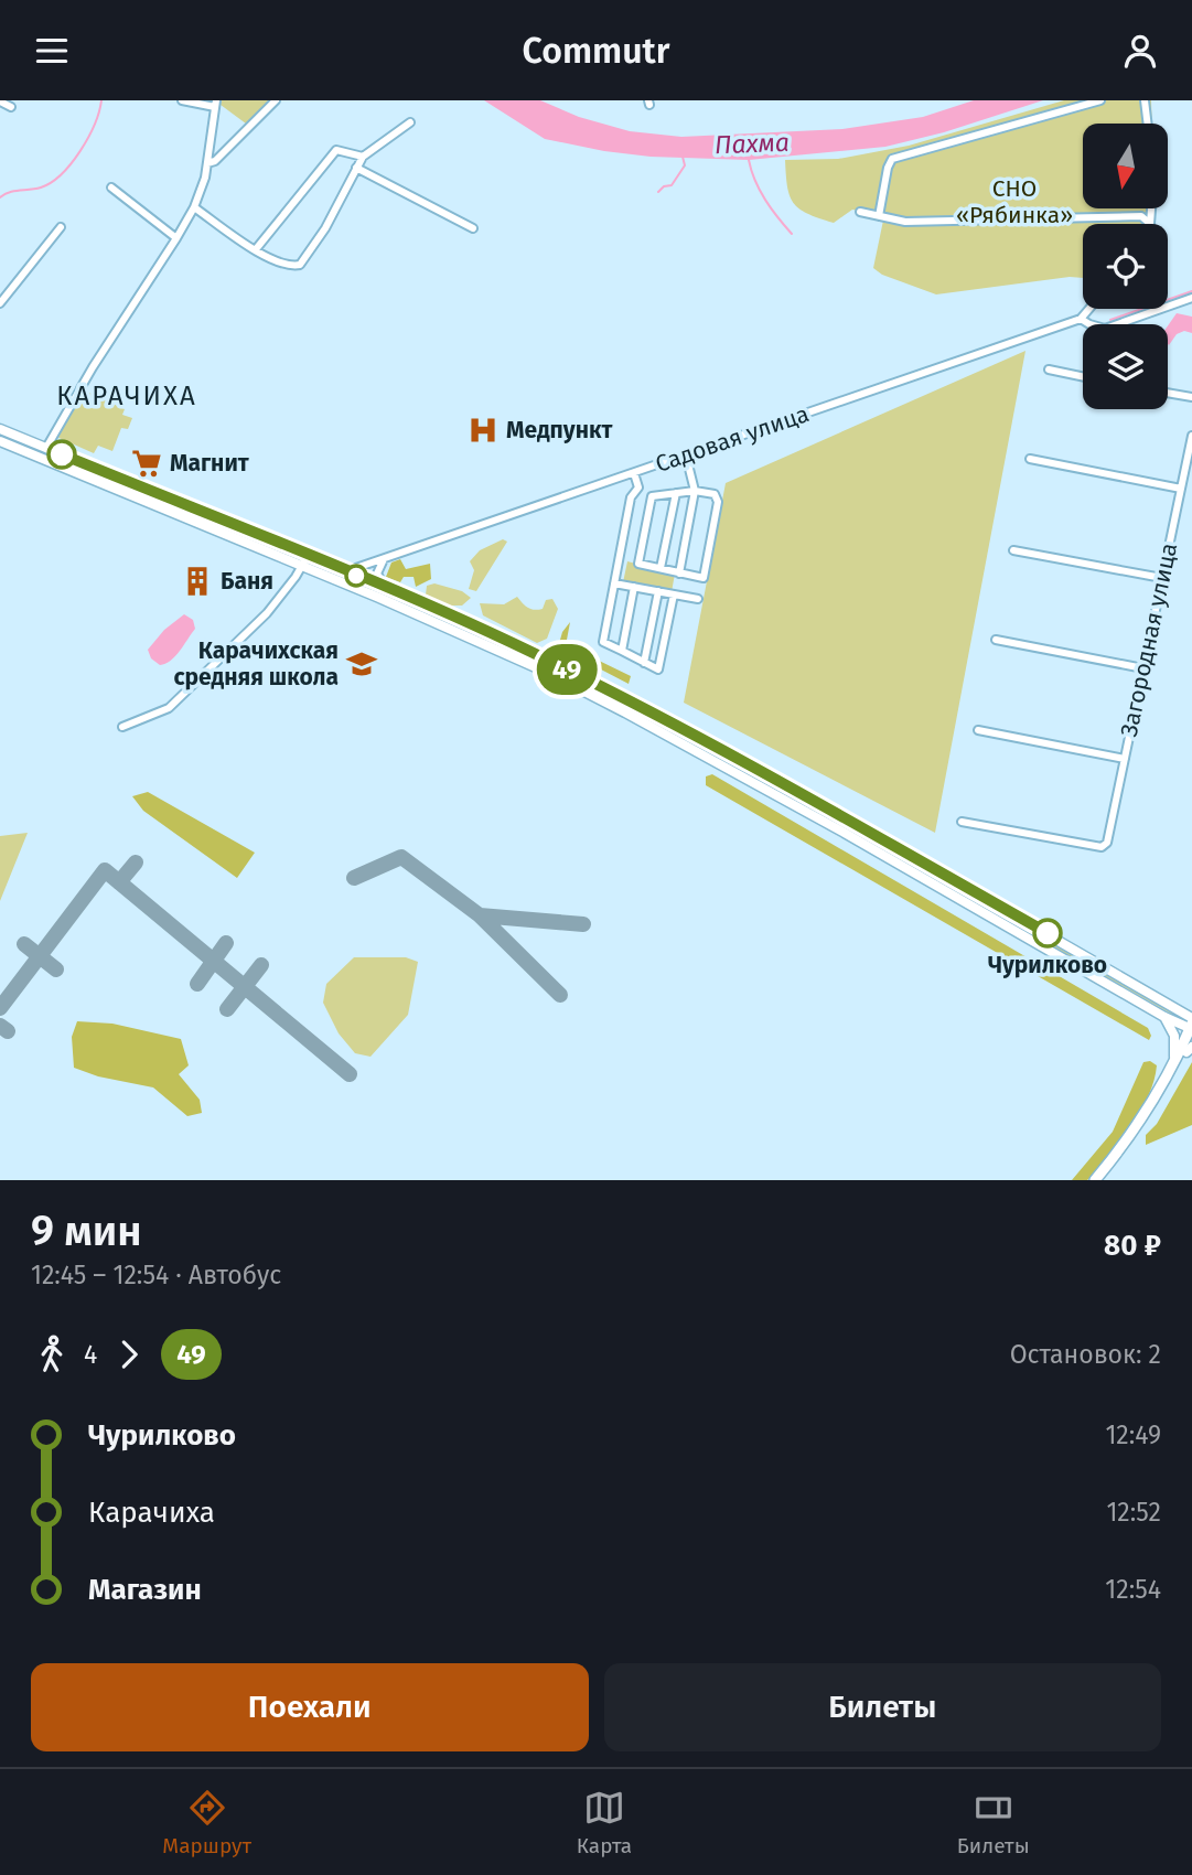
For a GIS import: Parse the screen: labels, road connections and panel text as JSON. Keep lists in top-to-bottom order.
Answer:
{
  "streets": {
    "street": ["Садовая улица", "Загородная улица"]
  },
  "districts": ["КАРАЧИХА"],
  "water": ["Пахма"],
  "parks": ["СНО «Рябинка»"],
  "places": {
    "hospital": ["Медпункт"],
    "supermarket": ["Магнит"],
    "building": ["Баня"],
    "school or university": ["Карачихская средняя школа"],
    "other": ["Чурилково"]
  },
  "lines": ["bus line 49"],
  "north": "bottom",
  "page": {
    "header": "Commutr",
    "on_map": "49",
    "heading": ["9 мин", "12:45 – 12:54 · Автобус", "80 ₽"],
    "legs": ["4", "49", "Остановок: 2"],
    "list": [
      {
        "name": "Чурилково",
        "value": "12:49"
      },
      {
        "name": "Карачиха",
        "value": "12:52"
      },
      {
        "name": "Магазин",
        "value": "12:54"
      }
    ],
    "buttons": ["Поехали", "Билеты"],
    "tabs": ["Маршрут", "Карта", "Билеты"]
  }
}
